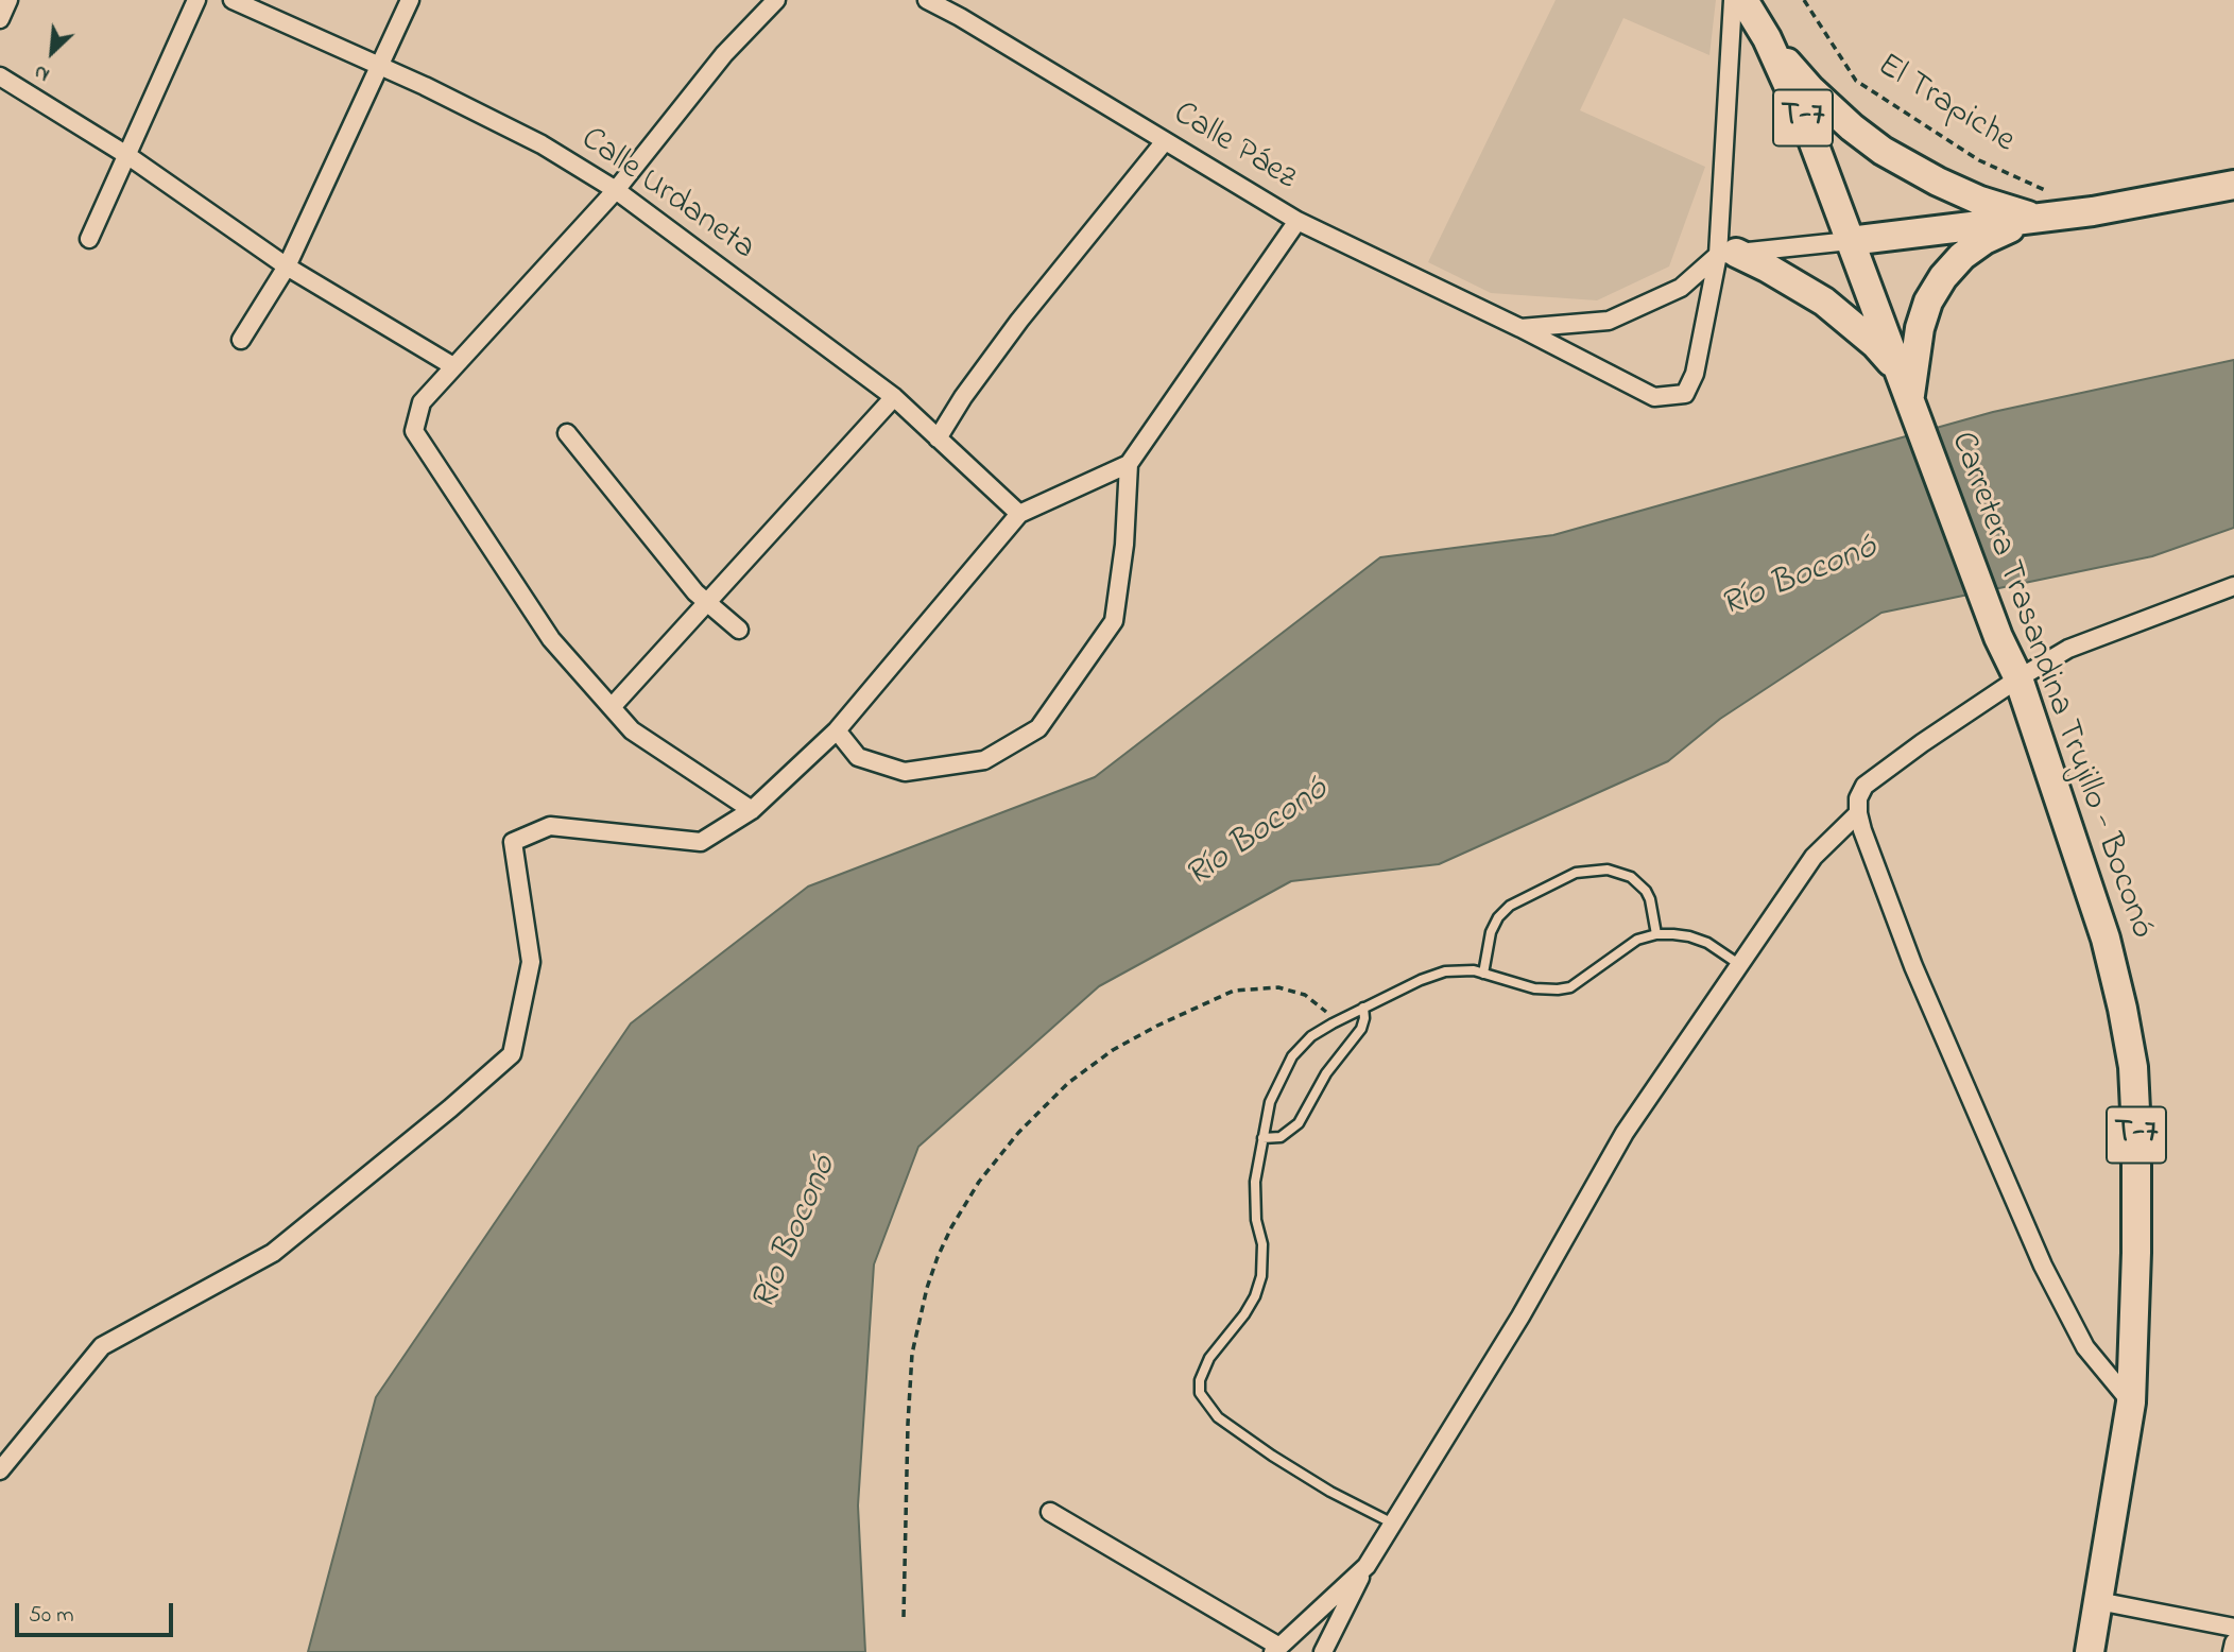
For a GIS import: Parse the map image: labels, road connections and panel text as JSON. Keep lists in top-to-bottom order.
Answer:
{
  "streets": {
    "main road": ["T-7", "Carretera Trasandina Trujillo - Boconó"],
    "street": ["Calle Páez", "Calle Urdaneta"],
    "path": ["El Trapiche"]
  },
  "crossings": [
    ["T-7", "Carretera Trasandina Trujillo - Boconó"]
  ],
  "water": ["Río Boconó"],
  "scale_bar": "50 m",
  "north": "bottom left"
}
